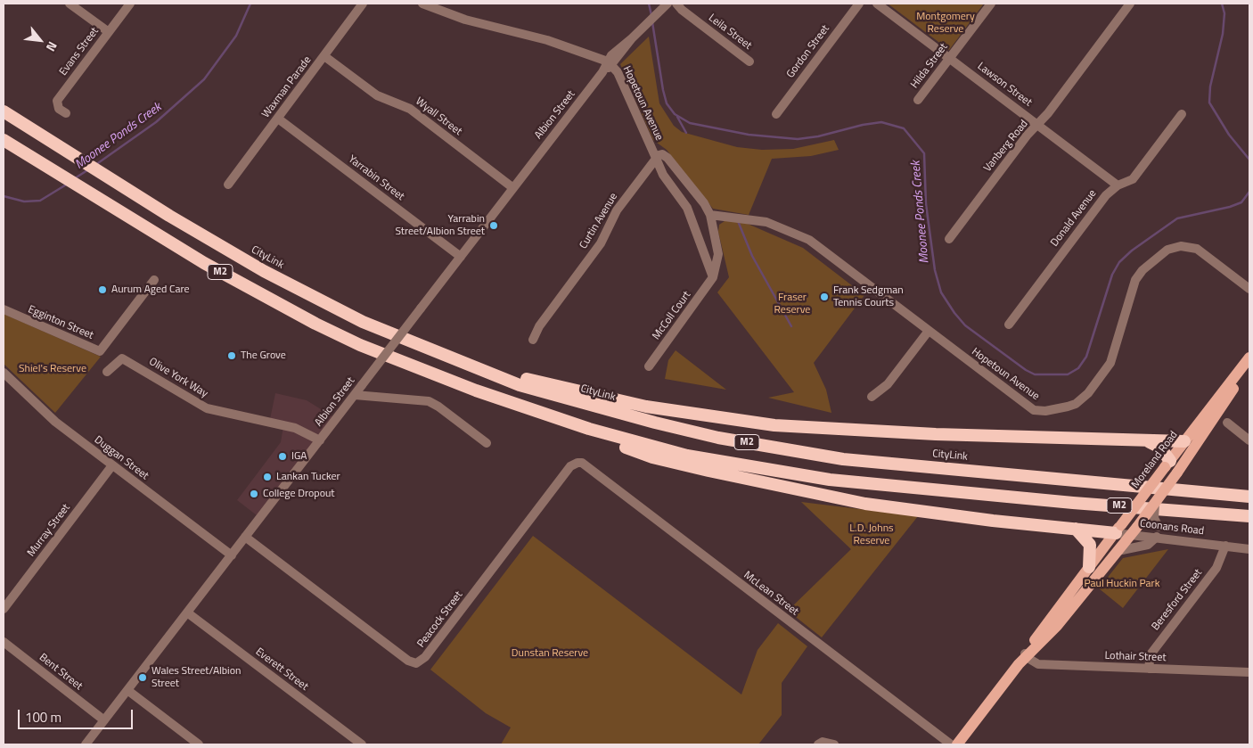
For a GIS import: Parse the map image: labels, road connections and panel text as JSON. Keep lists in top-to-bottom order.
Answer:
{
  "streets": {
    "highway": ["CityLink", "M2"],
    "main road": ["Moreland Road"],
    "street": [
      "Leila Street",
      "Evans Street",
      "Gordon Street",
      "Hilda Street",
      "Lawson Street",
      "Waxman Parade",
      "Hopetoun Avenue",
      "Albion Street",
      "Wyall Street",
      "Vanberg Road",
      "Yarrabin Street",
      "Donald Avenue",
      "Curtin Avenue",
      "McColl Court",
      "Egginton Street",
      "Olive York Way",
      "Duggan Street",
      "Coonans Road",
      "Murray Street",
      "McLean Street",
      "Beresford Street",
      "Peacock Street",
      "Lothair Street",
      "Everett Street",
      "Bent Street"
    ]
  },
  "crossings": [
    ["Hilda Street", "Lawson Street"],
    ["Lawson Street", "Vanberg Road"],
    ["Lawson Street", "Donald Avenue"],
    ["Waxman Parade", "Wyall Street"],
    ["Waxman Parade", "Yarrabin Street"],
    ["Hopetoun Avenue", "Albion Street"],
    ["Hopetoun Avenue", "Curtin Avenue"],
    ["Hopetoun Avenue", "McColl Court"],
    ["Albion Street", "Wyall Street"],
    ["Albion Street", "Yarrabin Street"],
    ["Albion Street", "Olive York Way"],
    ["Albion Street", "Duggan Street"],
    ["Albion Street", "Peacock Street"],
    ["Albion Street", "Everett Street"],
    ["Albion Street", "Bent Street"],
    ["Duggan Street", "Murray Street"],
    ["Moreland Road", "Coonans Road"],
    ["Moreland Road", "Lothair Street"],
    ["Coonans Road", "Beresford Street"],
    ["McLean Street", "Peacock Street"],
    ["Beresford Street", "Lothair Street"]
  ],
  "water": ["Moonee Ponds Creek"],
  "parks": [
    "Montgomery Reserve",
    "Fraser Reserve",
    "Shiel's Reserve",
    "L.D. Johns Reserve",
    "Paul Huckin Park",
    "Dunstan Reserve"
  ],
  "places": [
    "Yarrabin Street/Albion Street",
    "Aurum Aged Care",
    "Frank Sedgman Tennis Courts",
    "The Grove",
    "IGA",
    "Lankan Tucker",
    "College Dropout",
    "Wales Street/Albion Street"
  ],
  "scale_bar": "100 m",
  "north": "bottom right"
}
